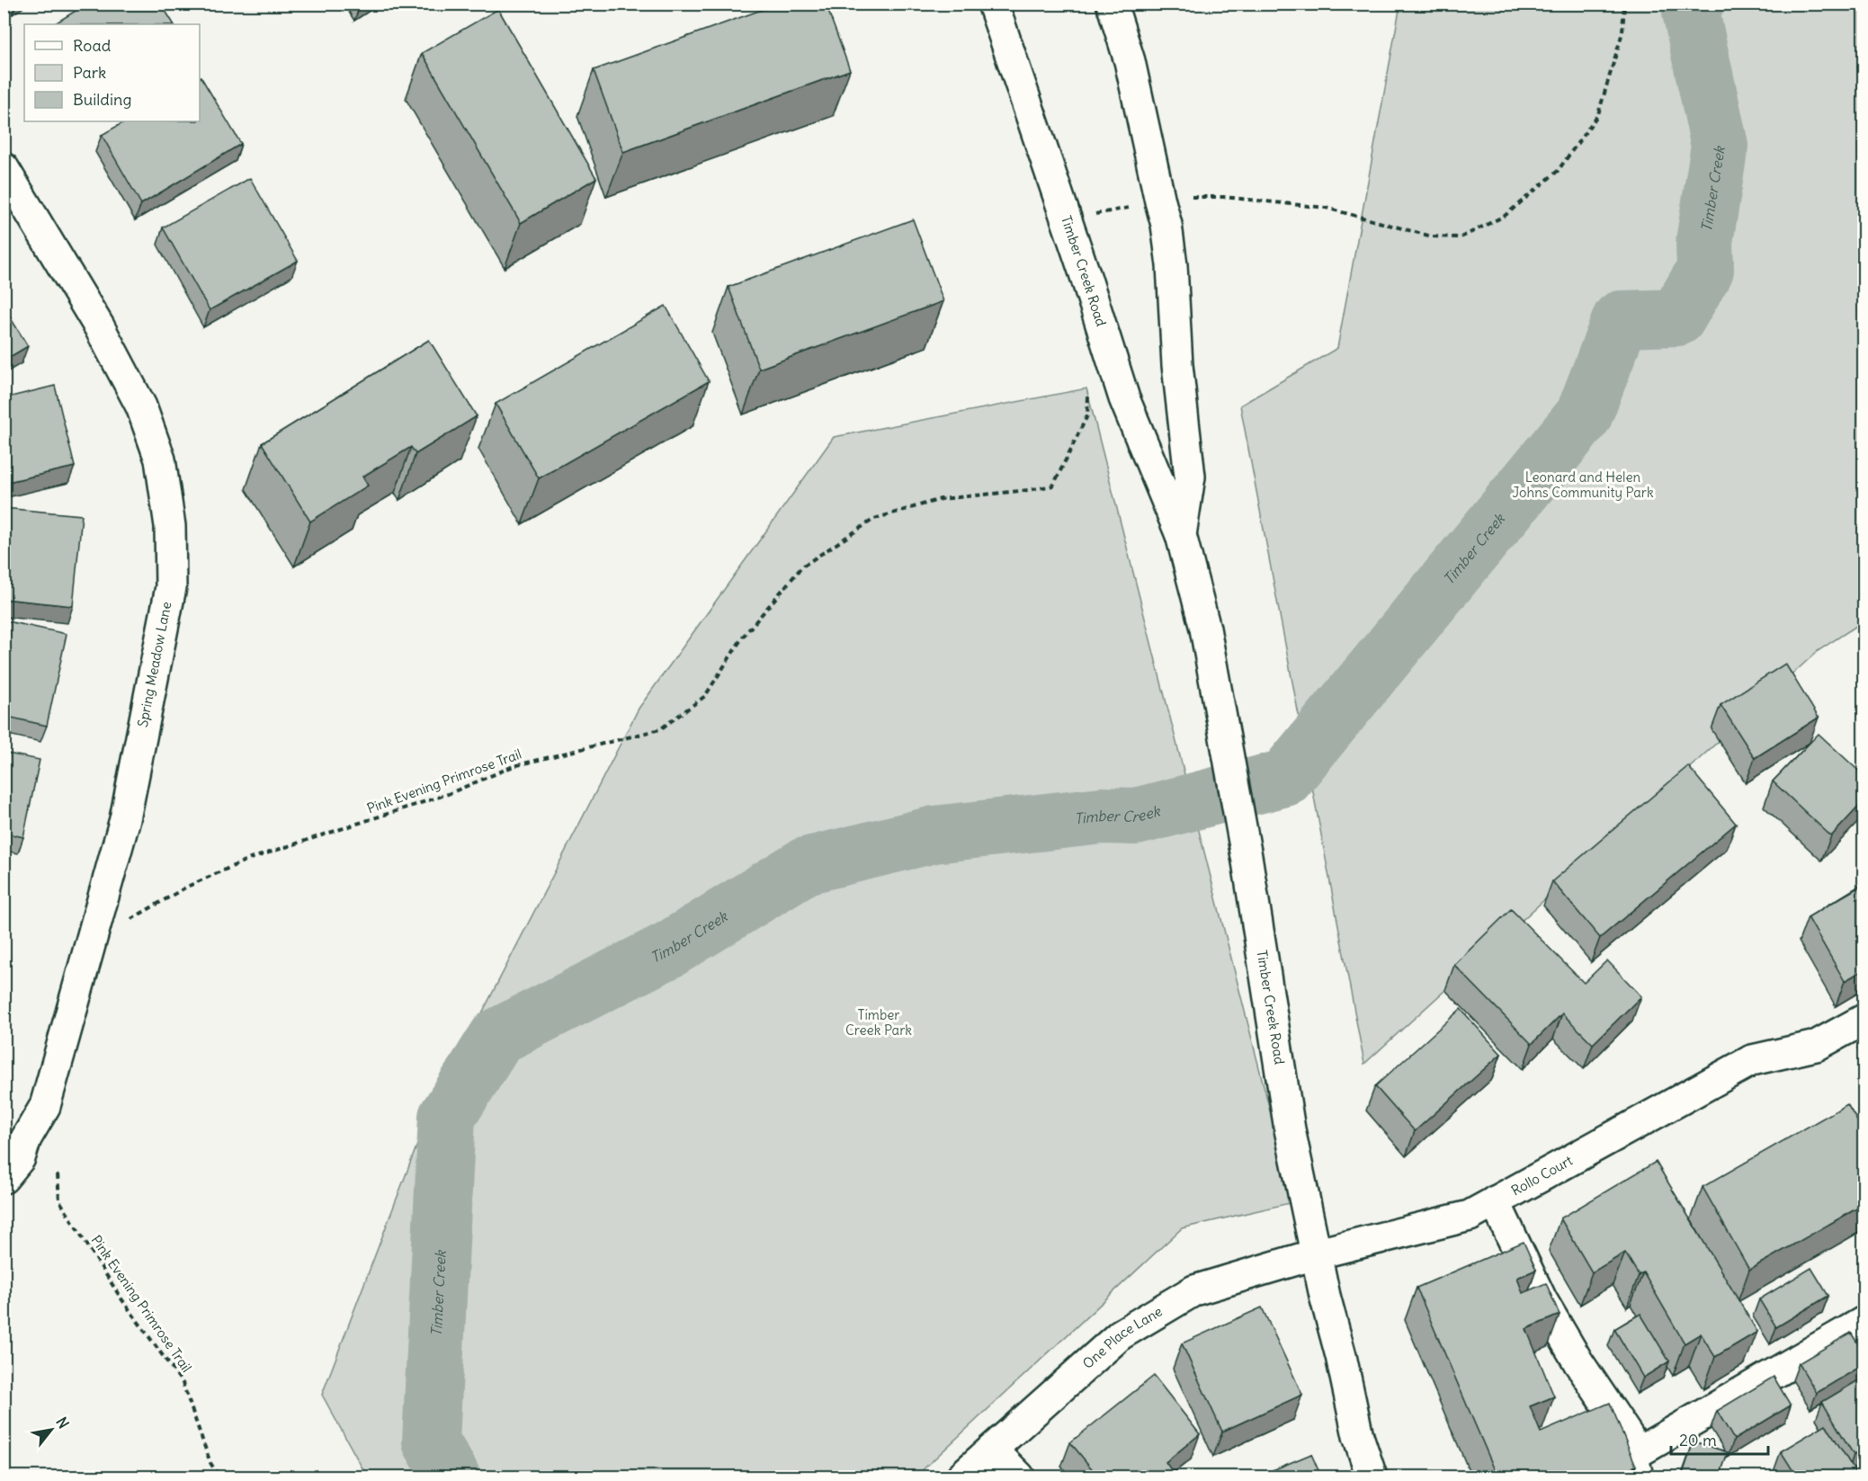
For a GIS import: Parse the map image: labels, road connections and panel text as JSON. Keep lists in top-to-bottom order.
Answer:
{
  "streets": {
    "street": [
      "Timber Creek Road",
      "Spring Meadow Lane",
      "Rollo Court",
      "One Place Lane"
    ],
    "path": ["Pink Evening Primrose Trail"]
  },
  "crossings": [
    ["Timber Creek Road", "Rollo Court"],
    ["Timber Creek Road", "One Place Lane"],
    ["Rollo Court", "One Place Lane"]
  ],
  "water": ["Timber Creek"],
  "parks": ["Leonard and Helen Johns Community Park", "Timber Creek Park"],
  "legend": ["Road", "Park", "Building"],
  "scale_bar": "20 m",
  "north": "top right"
}
